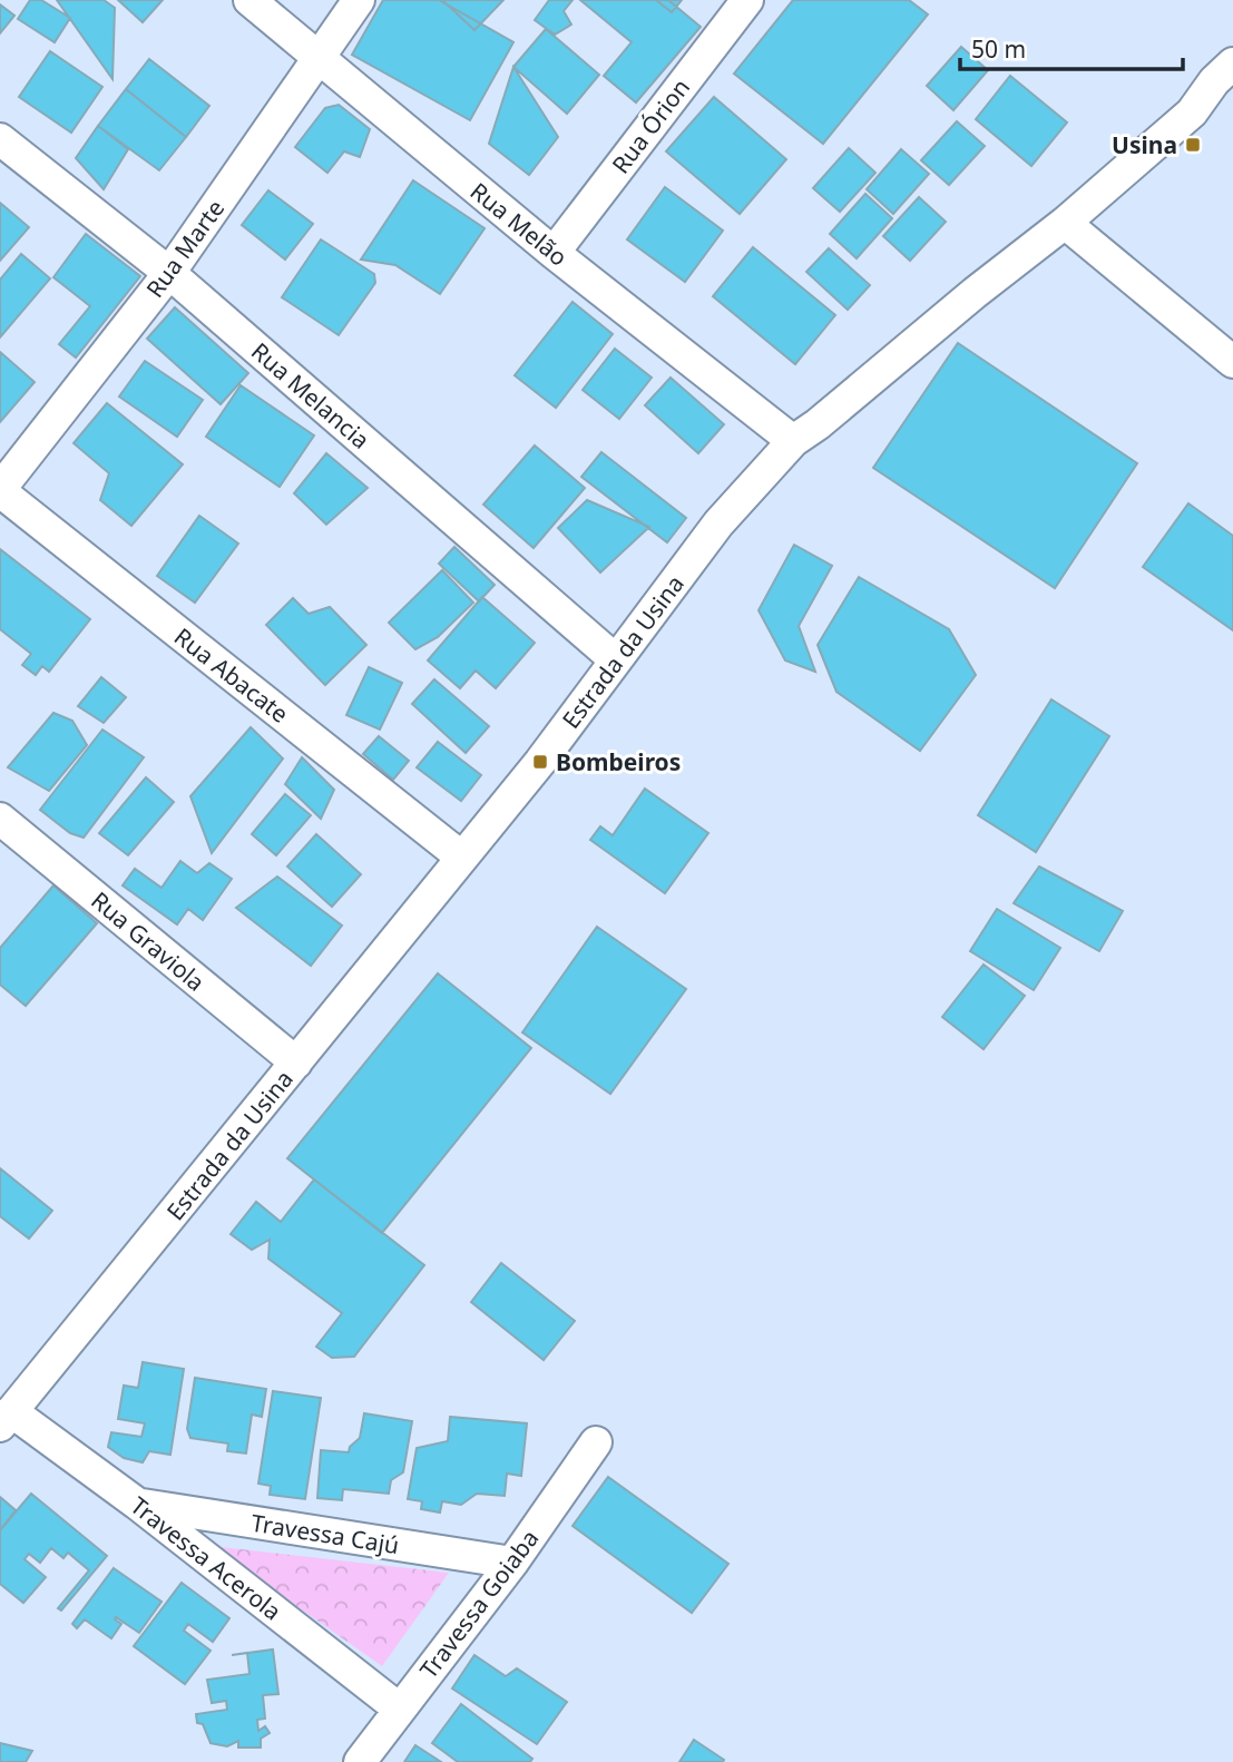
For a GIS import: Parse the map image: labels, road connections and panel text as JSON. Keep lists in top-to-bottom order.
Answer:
{
  "streets": {
    "street": [
      "Rua Órion",
      "Rua Melão",
      "Rua Marte",
      "Rua Melancia",
      "Estrada da Usina",
      "Rua Abacate",
      "Rua Graviola",
      "Travessa Cajú",
      "Travessa Acerola",
      "Travessa Goiaba"
    ]
  },
  "crossings": [
    ["Rua Órion", "Rua Melão"],
    ["Rua Melão", "Rua Marte"],
    ["Rua Melão", "Estrada da Usina"],
    ["Rua Marte", "Rua Melancia"],
    ["Rua Marte", "Rua Abacate"],
    ["Rua Melancia", "Estrada da Usina"],
    ["Estrada da Usina", "Rua Abacate"],
    ["Estrada da Usina", "Rua Graviola"],
    ["Estrada da Usina", "Travessa Acerola"],
    ["Travessa Cajú", "Travessa Acerola"],
    ["Travessa Cajú", "Travessa Goiaba"],
    ["Travessa Acerola", "Travessa Goiaba"]
  ],
  "places": {
    "transit": ["Usina", "Bombeiros"]
  },
  "scale_bar": "50 m"
}
